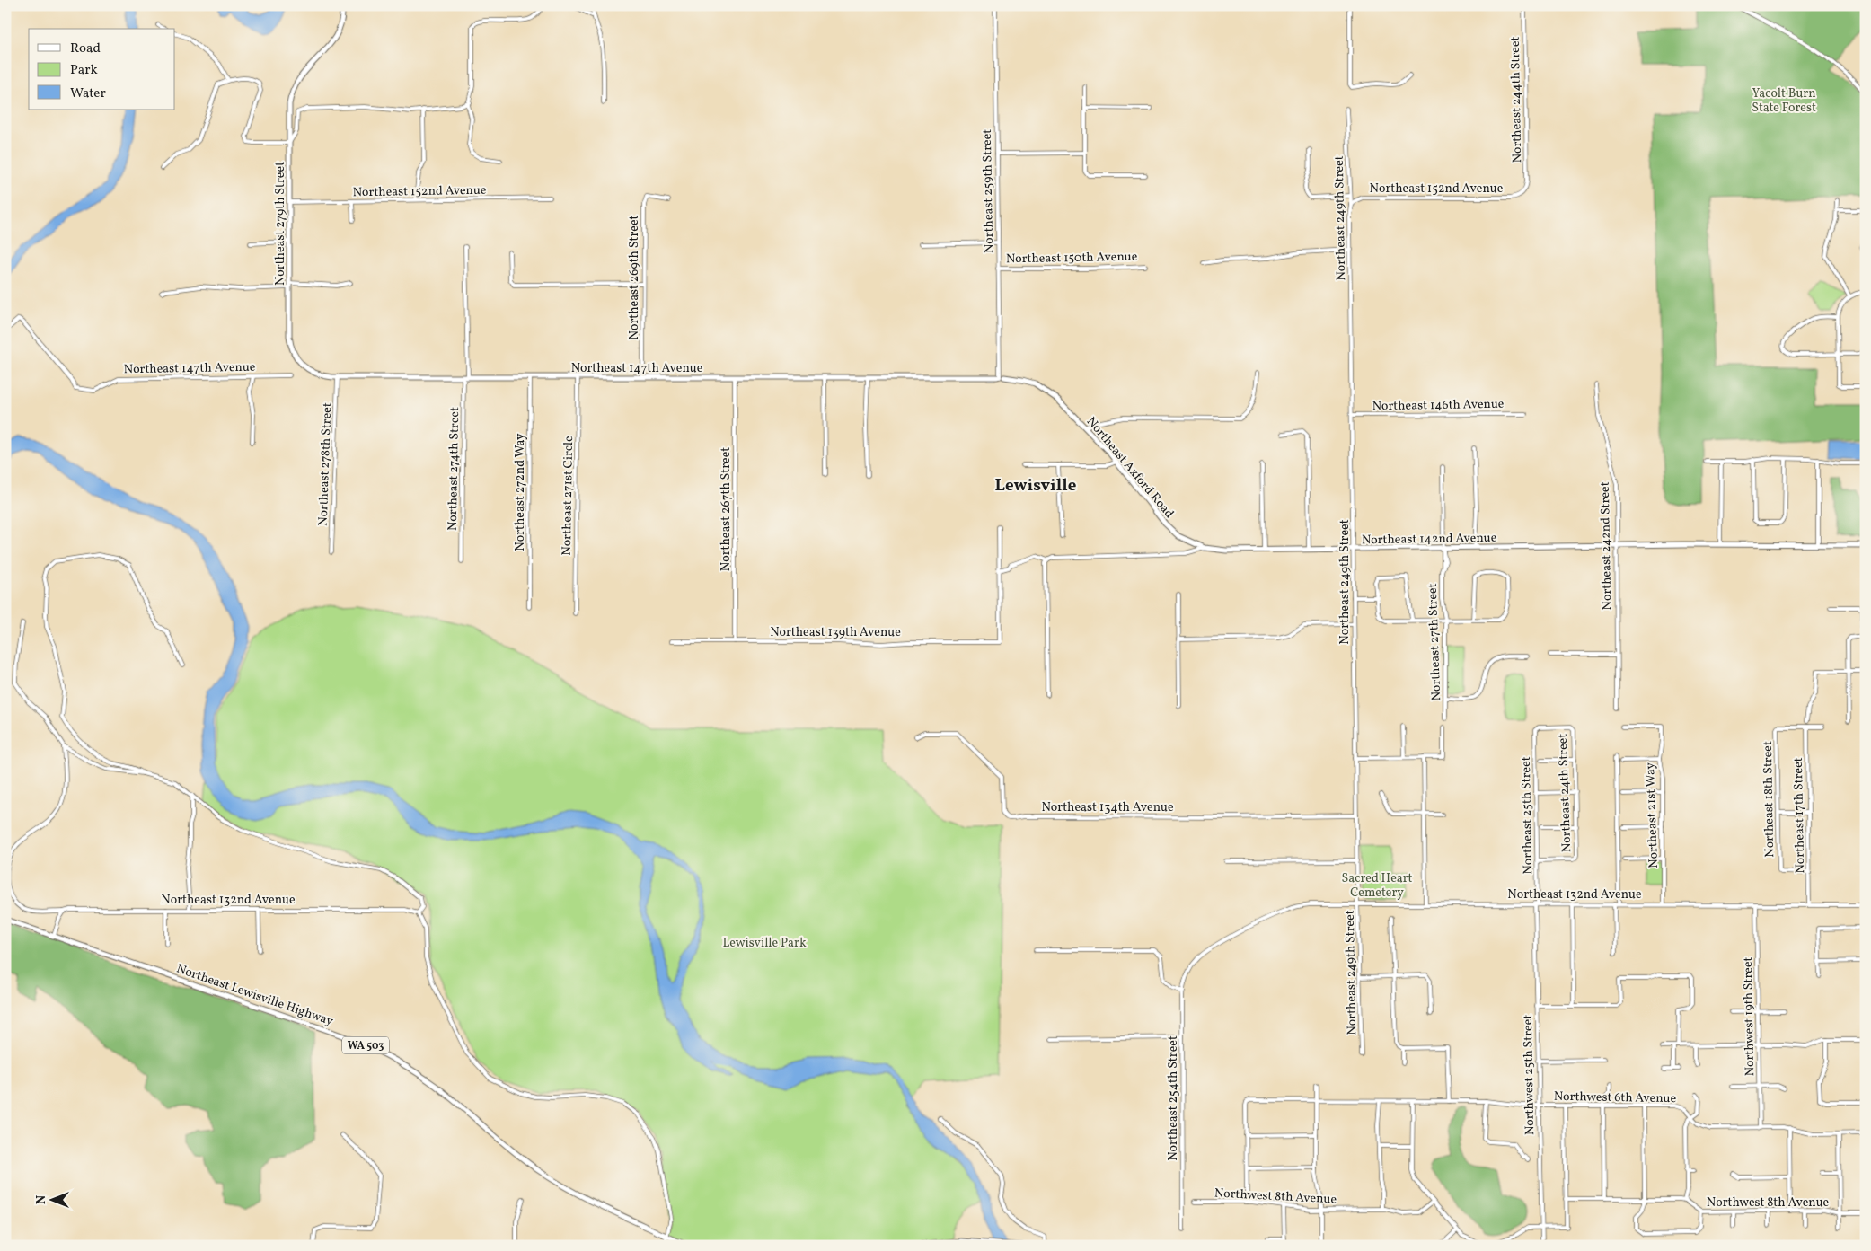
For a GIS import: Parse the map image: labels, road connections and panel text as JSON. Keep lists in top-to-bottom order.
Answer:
{
  "streets": {
    "main road": [
      "Northeast 279th Street",
      "Northeast 147th Avenue",
      "Northeast Axford Road",
      "Northeast 142nd Avenue",
      "Northeast Lewisville Highway",
      "WA 503"
    ],
    "street": [
      "Northeast 244th Street",
      "Northeast 152nd Avenue",
      "Northeast 259th Street",
      "Northeast 249th Street",
      "Northeast 150th Avenue",
      "Northeast 269th Street",
      "Northeast 146th Avenue",
      "Northeast 278th Street",
      "Northeast 274th Street",
      "Northeast 272nd Way",
      "Northeast 271st Circle",
      "Northeast 267th Street",
      "Northeast 242nd Street",
      "Northeast 139th Avenue",
      "Northeast 27th Street",
      "Northeast 24th Street",
      "Northeast 18th Street",
      "Northeast 134th Avenue",
      "Northeast 25th Street",
      "Northeast 21st Way",
      "Northeast 17th Street",
      "Northeast 132nd Avenue",
      "Northwest 19th Street",
      "Northwest 25th Street",
      "Northwest 6th Avenue",
      "Northeast 254th Street",
      "Northwest 8th Avenue"
    ]
  },
  "crossings": [
    ["Northeast 244th Street", "Northeast 152nd Avenue"],
    ["Northeast 152nd Avenue", "Northeast 249th Street"],
    ["Northeast 152nd Avenue", "Northeast 279th Street"],
    ["Northeast 259th Street", "Northeast 150th Avenue"],
    ["Northeast 259th Street", "Northeast 147th Avenue"],
    ["Northeast 259th Street", "Northeast Axford Road"],
    ["Northeast 249th Street", "Northeast 146th Avenue"],
    ["Northeast 249th Street", "Northeast 142nd Avenue"],
    ["Northeast 249th Street", "Northeast 134th Avenue"],
    ["Northeast 249th Street", "Northeast 132nd Avenue"],
    ["Northeast 279th Street", "Northeast 147th Avenue"],
    ["Northeast 269th Street", "Northeast 147th Avenue"],
    ["Northeast 147th Avenue", "Northeast 278th Street"],
    ["Northeast 147th Avenue", "Northeast Axford Road"],
    ["Northeast 147th Avenue", "Northeast 274th Street"],
    ["Northeast 147th Avenue", "Northeast 272nd Way"],
    ["Northeast 147th Avenue", "Northeast 271st Circle"],
    ["Northeast 147th Avenue", "Northeast 267th Street"],
    ["Northeast Axford Road", "Northeast 142nd Avenue"],
    ["Northeast 267th Street", "Northeast 139th Avenue"],
    ["Northeast 142nd Avenue", "Northeast 242nd Street"],
    ["Northeast 142nd Avenue", "Northeast 139th Avenue"],
    ["Northeast 142nd Avenue", "Northeast 27th Street"],
    ["Northeast 24th Street", "Northeast 25th Street"],
    ["Northeast 18th Street", "Northeast 17th Street"],
    ["Northeast 25th Street", "Northeast 132nd Avenue"],
    ["Northeast 25th Street", "Northwest 25th Street"],
    ["Northeast 21st Way", "Northeast 132nd Avenue"],
    ["Northeast 17th Street", "Northeast 132nd Avenue"],
    ["Northeast 132nd Avenue", "Northwest 19th Street"],
    ["Northeast 132nd Avenue", "Northwest 25th Street"],
    ["Northeast 132nd Avenue", "Northeast 254th Street"],
    ["Northwest 19th Street", "Northwest 6th Avenue"],
    ["Northwest 25th Street", "Northwest 6th Avenue"]
  ],
  "districts": ["Lewisville"],
  "parks": ["Yacolt Burn State Forest", "Sacred Heart Cemetery", "Lewisville Park"],
  "legend": ["Road", "Park", "Water"],
  "north": "left"
}
